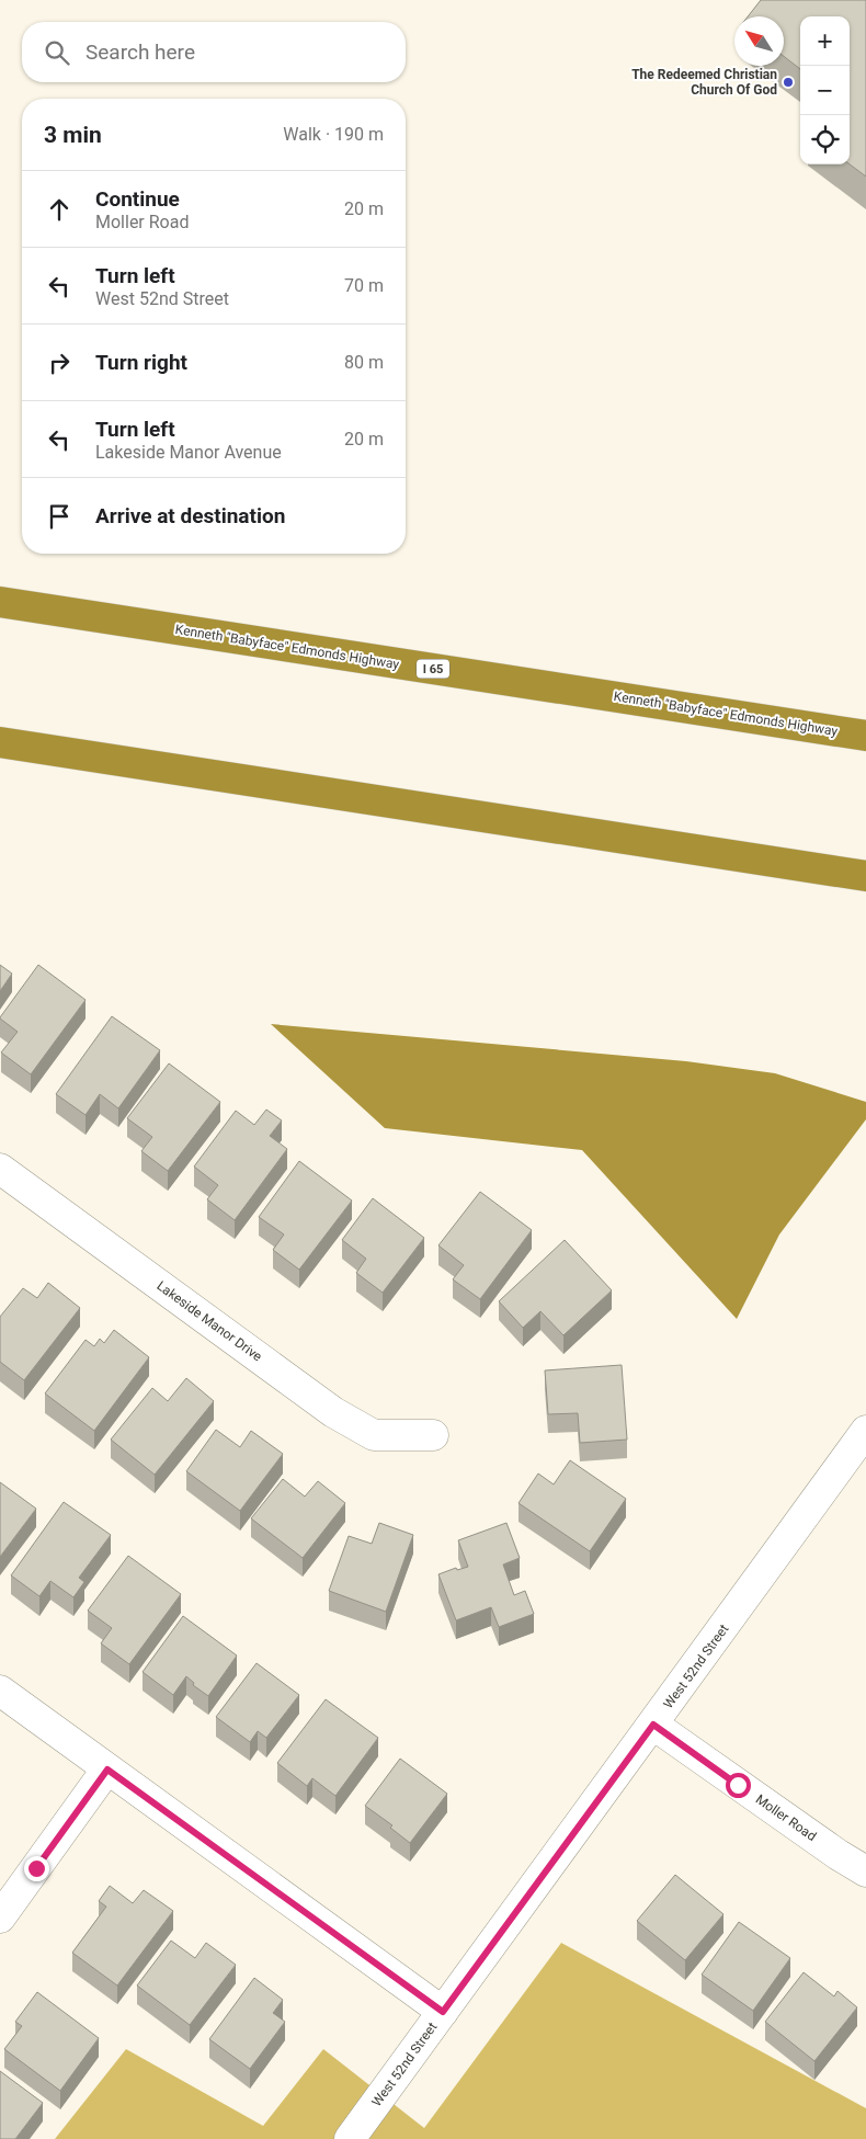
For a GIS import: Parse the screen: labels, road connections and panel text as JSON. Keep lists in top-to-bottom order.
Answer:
{
  "streets": {
    "highway": ["Kenneth \"Babyface\" Edmonds Highway", "I 65"],
    "street": ["Lakeside Manor Drive", "West 52nd Street", "Moller Road"]
  },
  "crossings": [
    ["West 52nd Street", "Moller Road"]
  ],
  "places": ["The Redeemed Christian Church Of God"],
  "north": "top left",
  "page": {
    "map_buttons": ["+", "−"],
    "search": "Search here",
    "heading": ["3 min", "Walk · 190 m"],
    "list": [
      ["Continue", "Moller Road", "20 m"],
      ["Turn left", "West 52nd Street", "70 m"],
      ["Turn right", "80 m"],
      ["Turn left", "Lakeside Manor Avenue", "20 m"],
      "Arrive at destination"
    ]
  }
}
